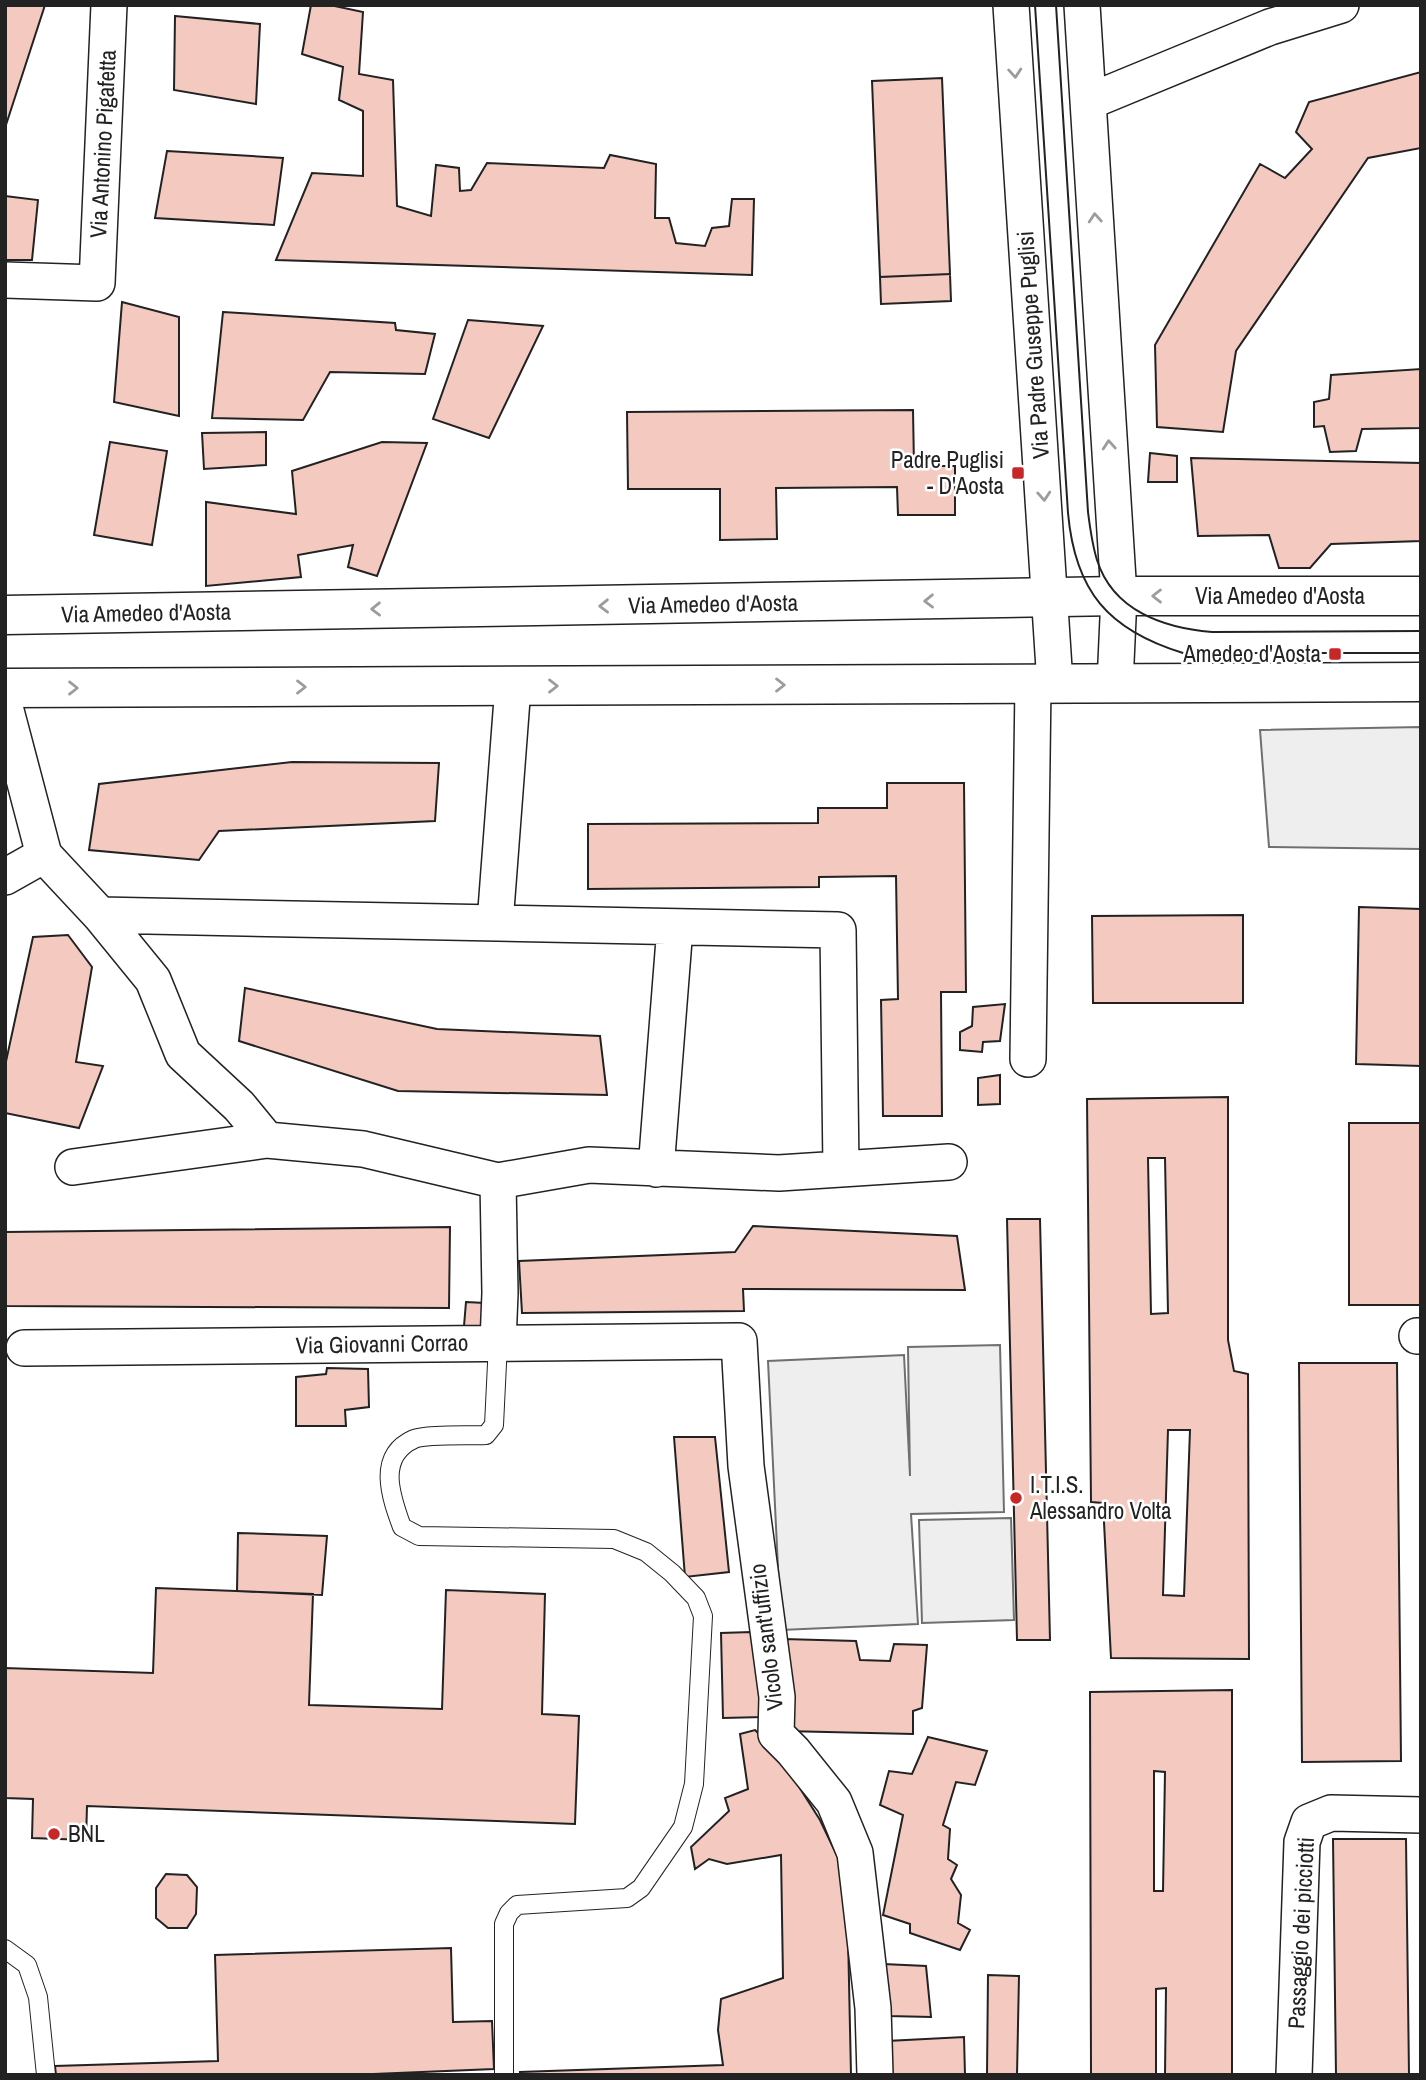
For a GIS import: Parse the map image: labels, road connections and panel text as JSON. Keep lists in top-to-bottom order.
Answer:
{
  "streets": {
    "street": [
      "Via Antonino Pigafetta",
      "Via Padre Guseppe Puglisi",
      "Via Amedeo d'Aosta",
      "Via Giovanni Corrao",
      "Vicolo sant'uffizio",
      "Passaggio dei picciotti"
    ]
  },
  "crossings": [
    ["Via Padre Guseppe Puglisi", "Via Amedeo d'Aosta"],
    ["Via Giovanni Corrao", "Vicolo sant'uffizio"]
  ],
  "places": {
    "transit": ["Padre Puglisi - D'Aosta", "Amedeo d'Aosta"],
    "other": ["I.T.I.S. Alessandro Volta", "BNL"]
  }
}
